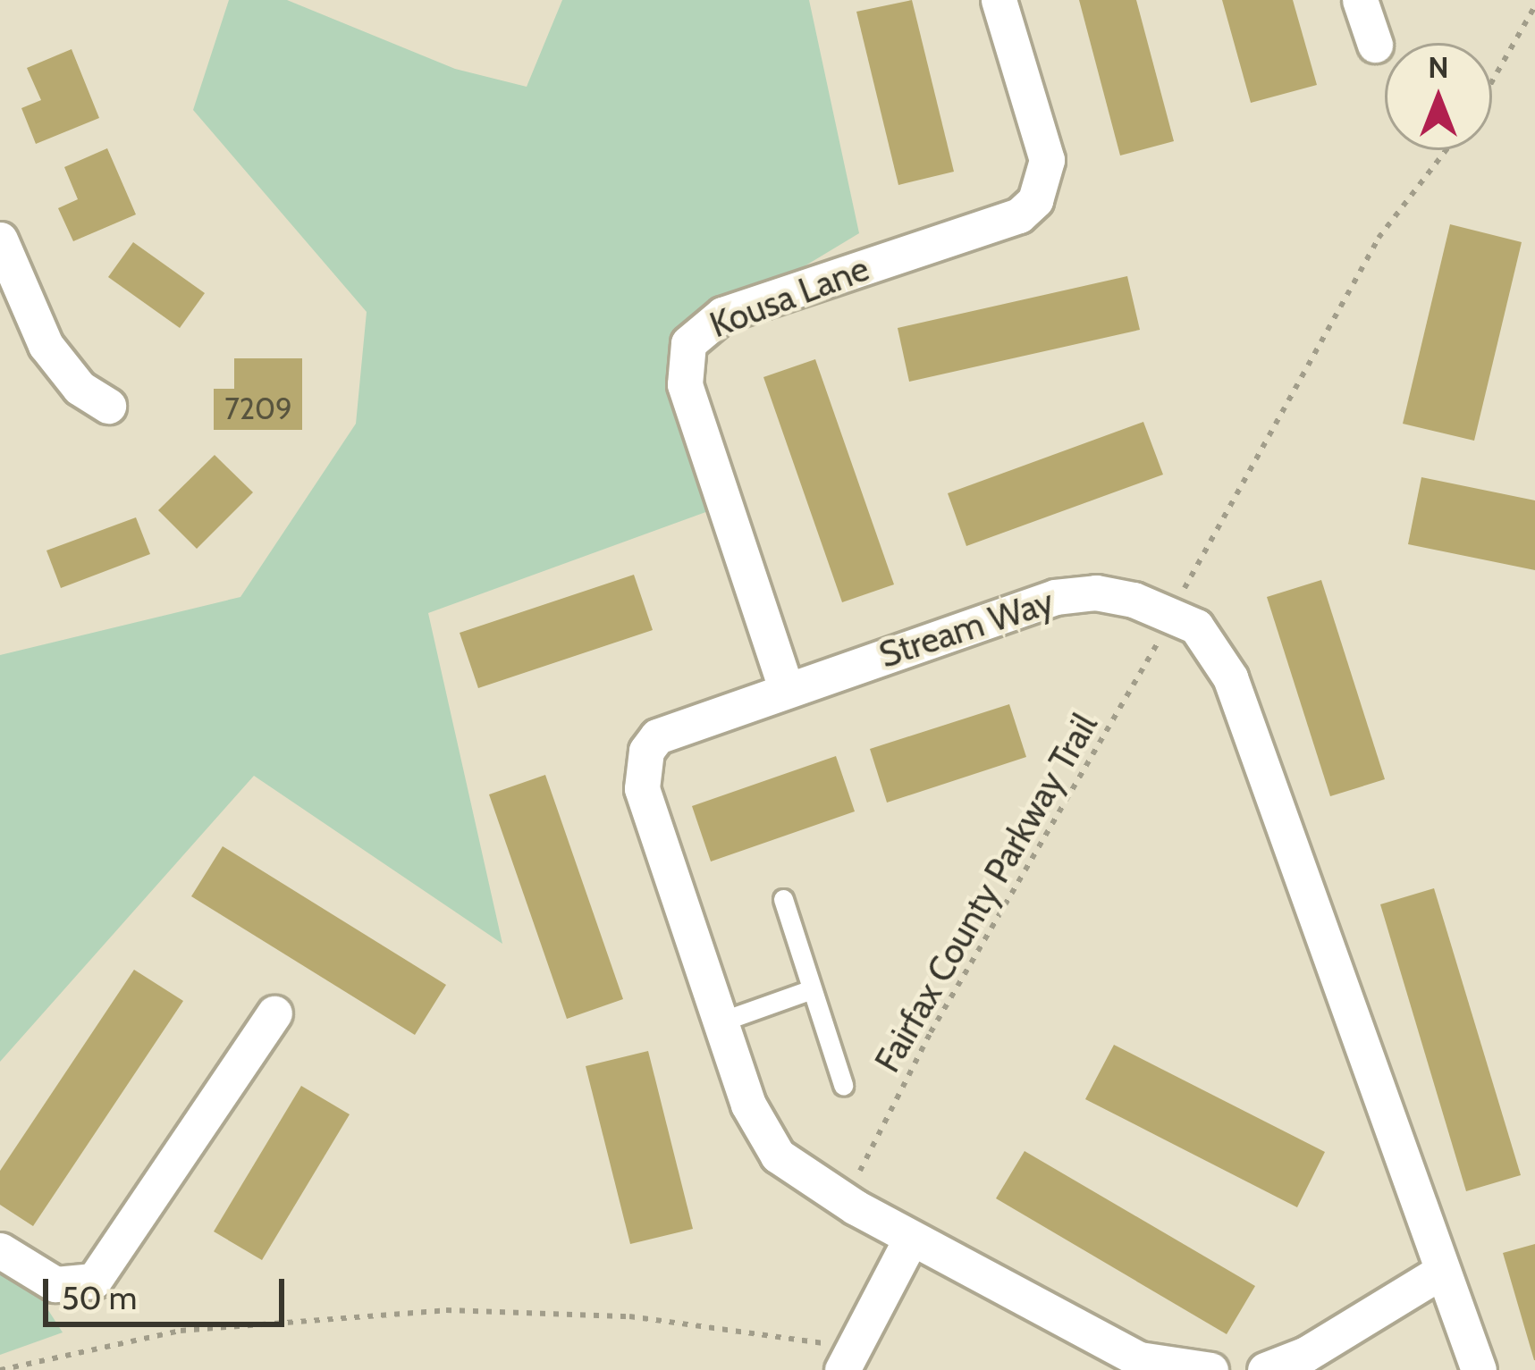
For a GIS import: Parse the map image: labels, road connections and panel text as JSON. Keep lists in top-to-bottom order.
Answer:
{
  "streets": {
    "street": ["Kousa Lane", "Stream Way"],
    "path": ["Fairfax County Parkway Trail"]
  },
  "crossings": [
    ["Kousa Lane", "Stream Way"]
  ],
  "house_numbers": ["7209"],
  "scale_bar": "50 m",
  "north": "top"
}
